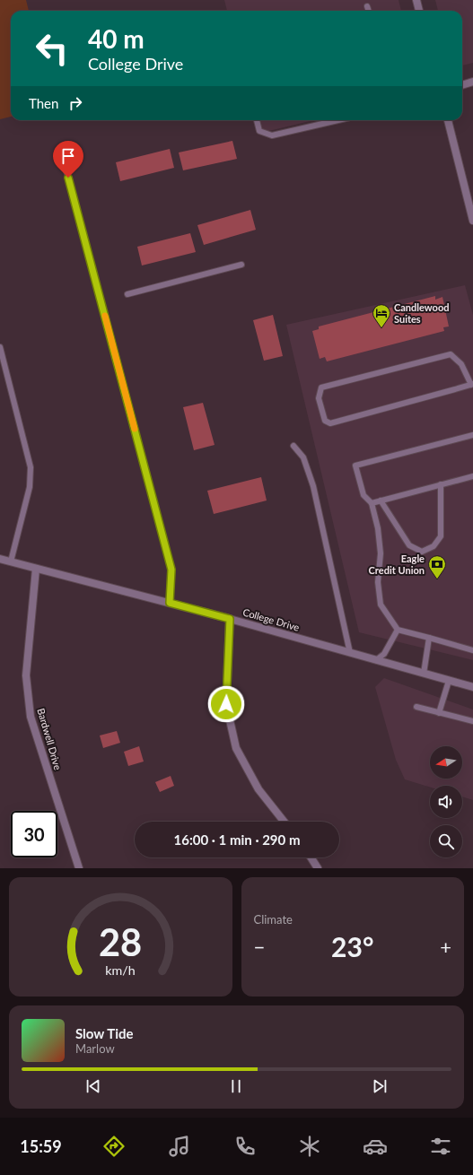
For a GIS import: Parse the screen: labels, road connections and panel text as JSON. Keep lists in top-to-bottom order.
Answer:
{
  "streets": {
    "street": ["College Drive", "Bardwell Drive"]
  },
  "crossings": [
    ["College Drive", "Bardwell Drive"]
  ],
  "places": {
    "hotel": ["Candlewood Suites"],
    "bank": ["Eagle Credit Union"]
  },
  "north": "left",
  "page": {
    "turn": ["40 m", "College Drive"],
    "then": "Then",
    "limit": "30",
    "trip": "16:00 · 1 min · 290 m",
    "tile": "Climate",
    "heat": ["−", "23°", "+"],
    "song": ["Slow Tide", "Marlow"],
    "tabs": "15:59",
    "gauge": ["28", "km/h"]
  }
}
